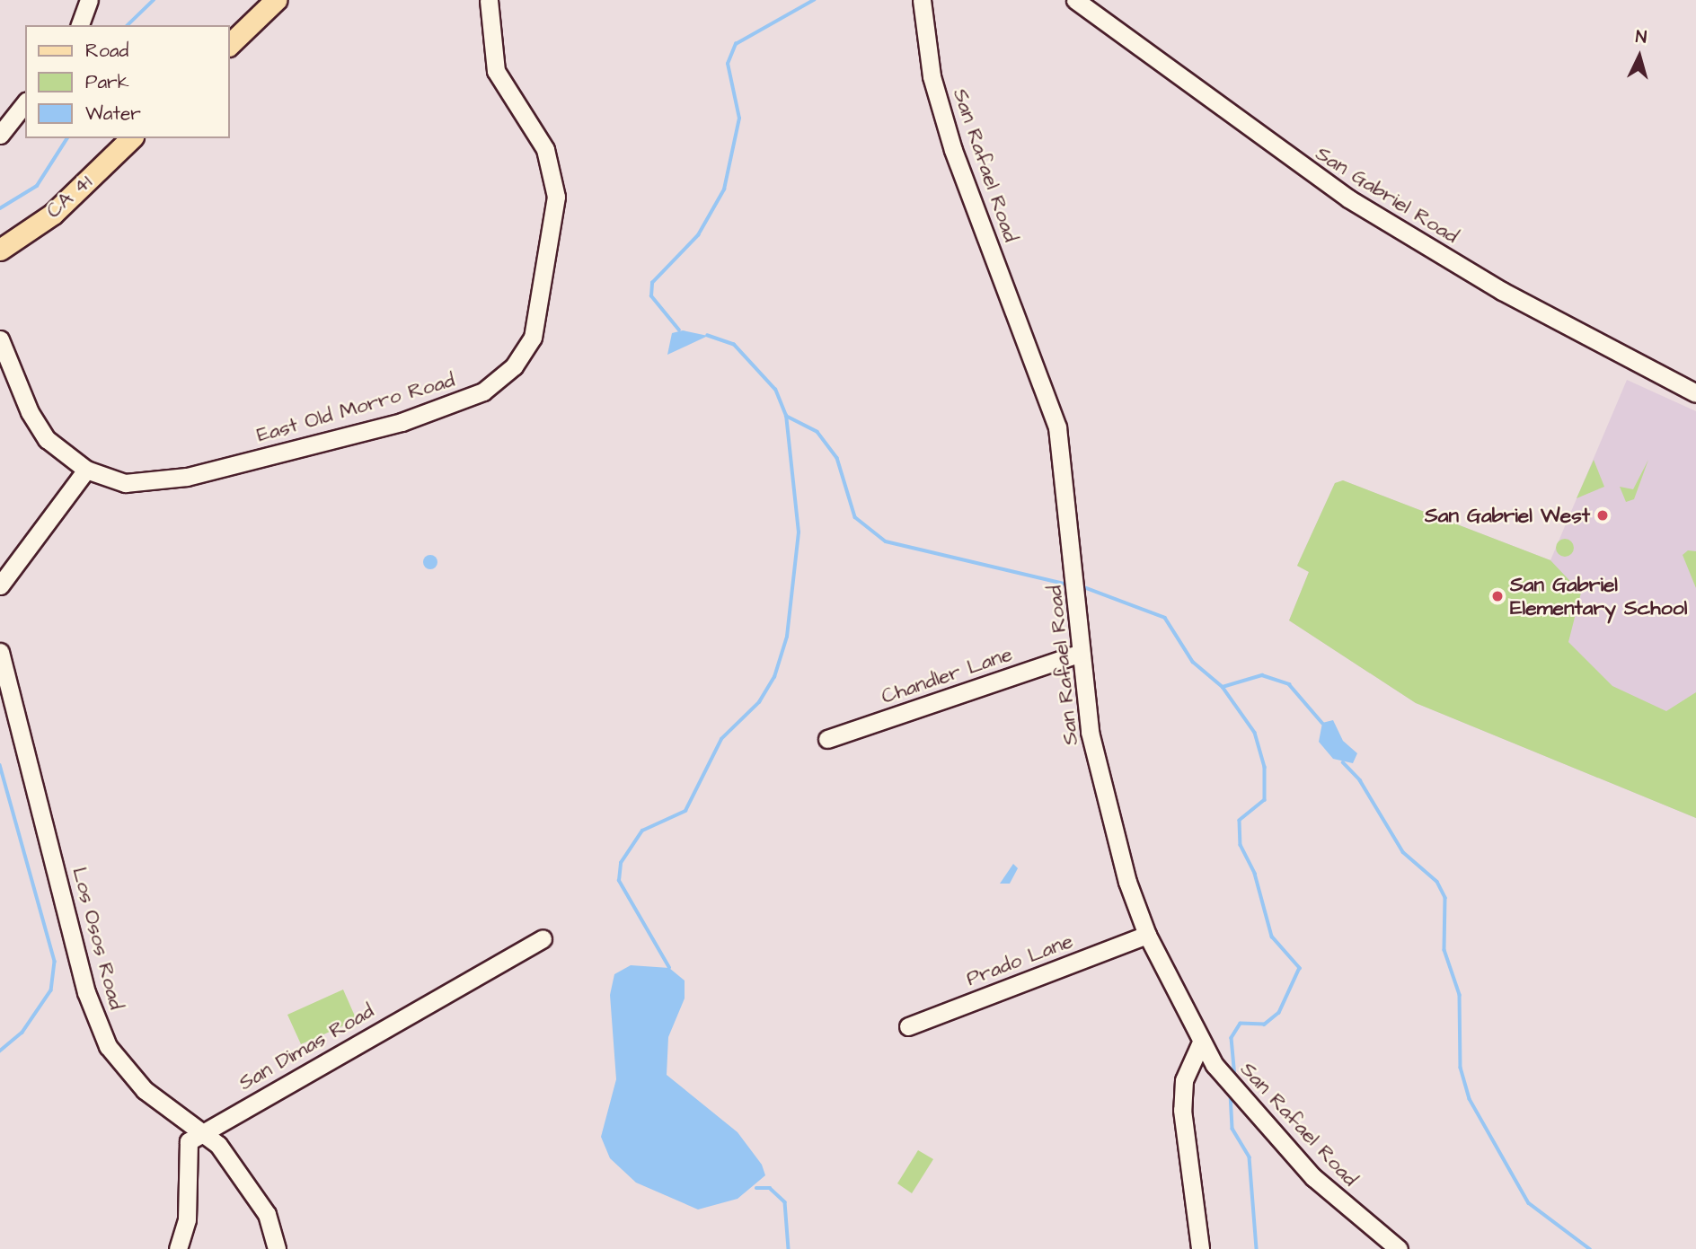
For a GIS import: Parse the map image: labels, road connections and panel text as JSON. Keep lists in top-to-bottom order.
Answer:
{
  "streets": {
    "main road": ["CA 41"],
    "street": [
      "San Rafael Road",
      "San Gabriel Road",
      "East Old Morro Road",
      "Chandler Lane",
      "Los Osos Road",
      "Prado Lane",
      "San Dimas Road"
    ]
  },
  "crossings": [
    ["San Rafael Road", "Chandler Lane"],
    ["San Rafael Road", "Prado Lane"],
    ["Los Osos Road", "San Dimas Road"]
  ],
  "places": ["San Gabriel West", "San Gabriel Elementary School"],
  "legend": ["Road", "Park", "Water"],
  "north": "top"
}
